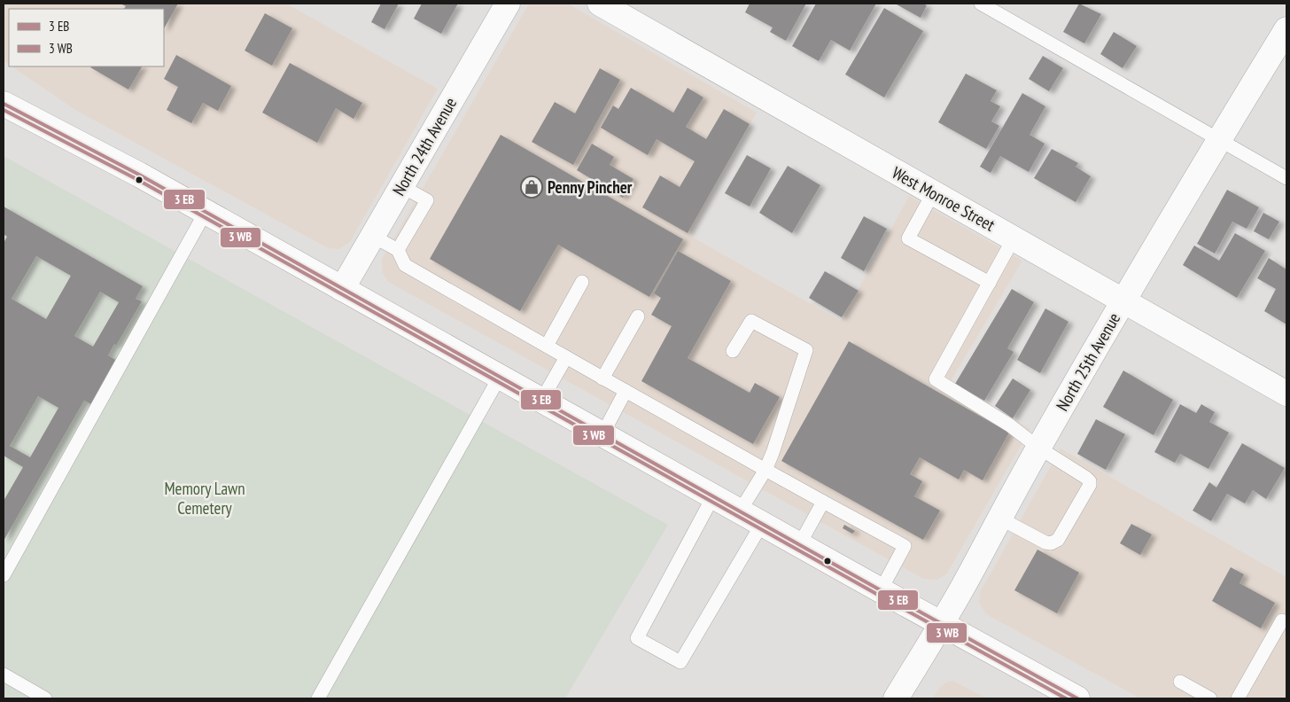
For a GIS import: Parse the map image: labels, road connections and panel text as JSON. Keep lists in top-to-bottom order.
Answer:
{
  "streets": {
    "street": ["North 24th Avenue", "West Monroe Street", "North 25th Avenue"]
  },
  "crossings": [
    ["West Monroe Street", "North 25th Avenue"]
  ],
  "parks": ["Memory Lawn Cemetery"],
  "places": {
    "shop": ["Penny Pincher"]
  },
  "legend": ["3 EB", "3 WB"]
}
